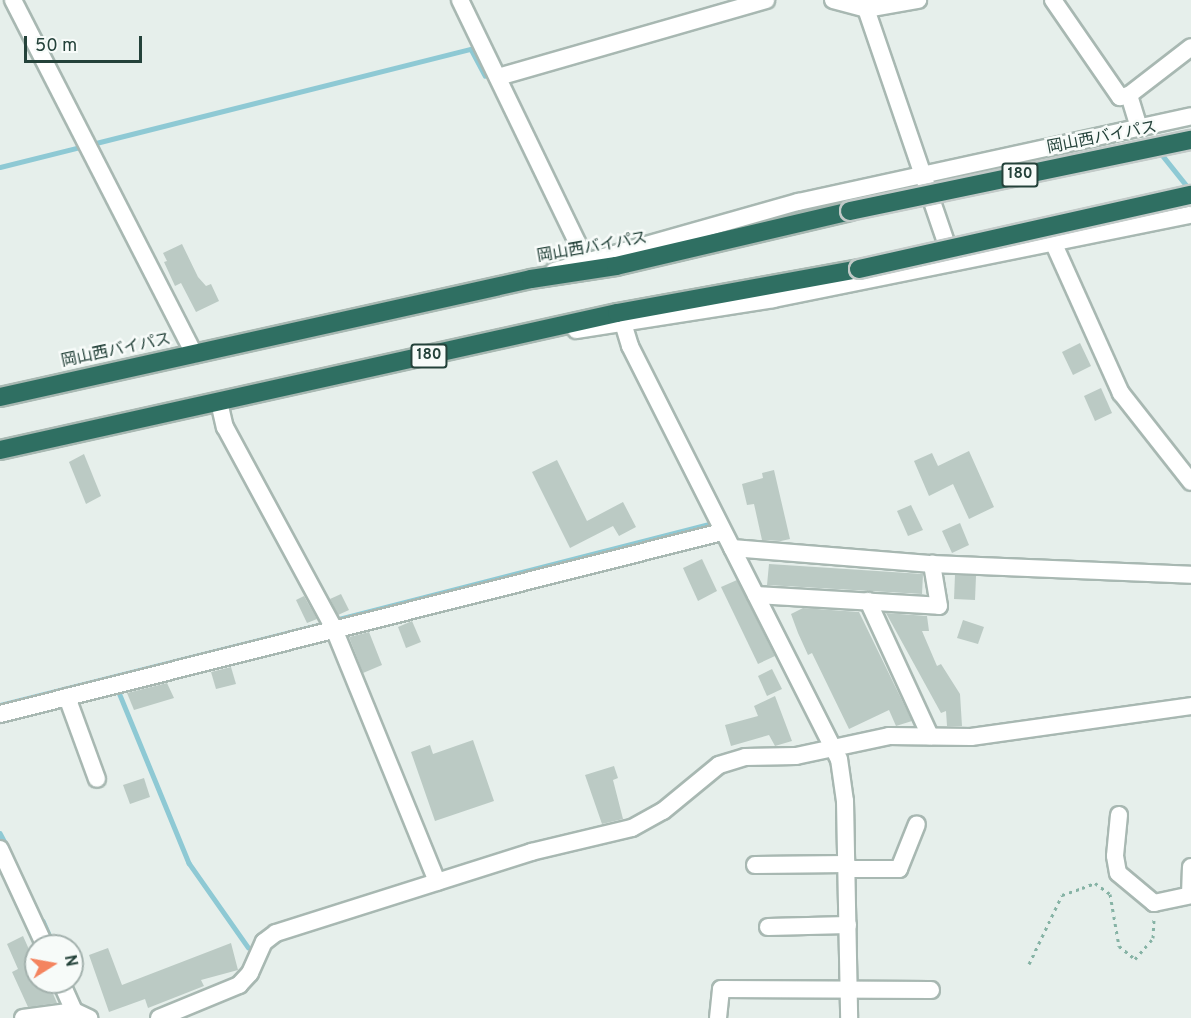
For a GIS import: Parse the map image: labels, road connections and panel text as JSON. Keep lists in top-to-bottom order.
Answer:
{
  "streets": {
    "highway": ["岡山西バイパス", "180"]
  },
  "scale_bar": "50 m",
  "north": "right"
}
